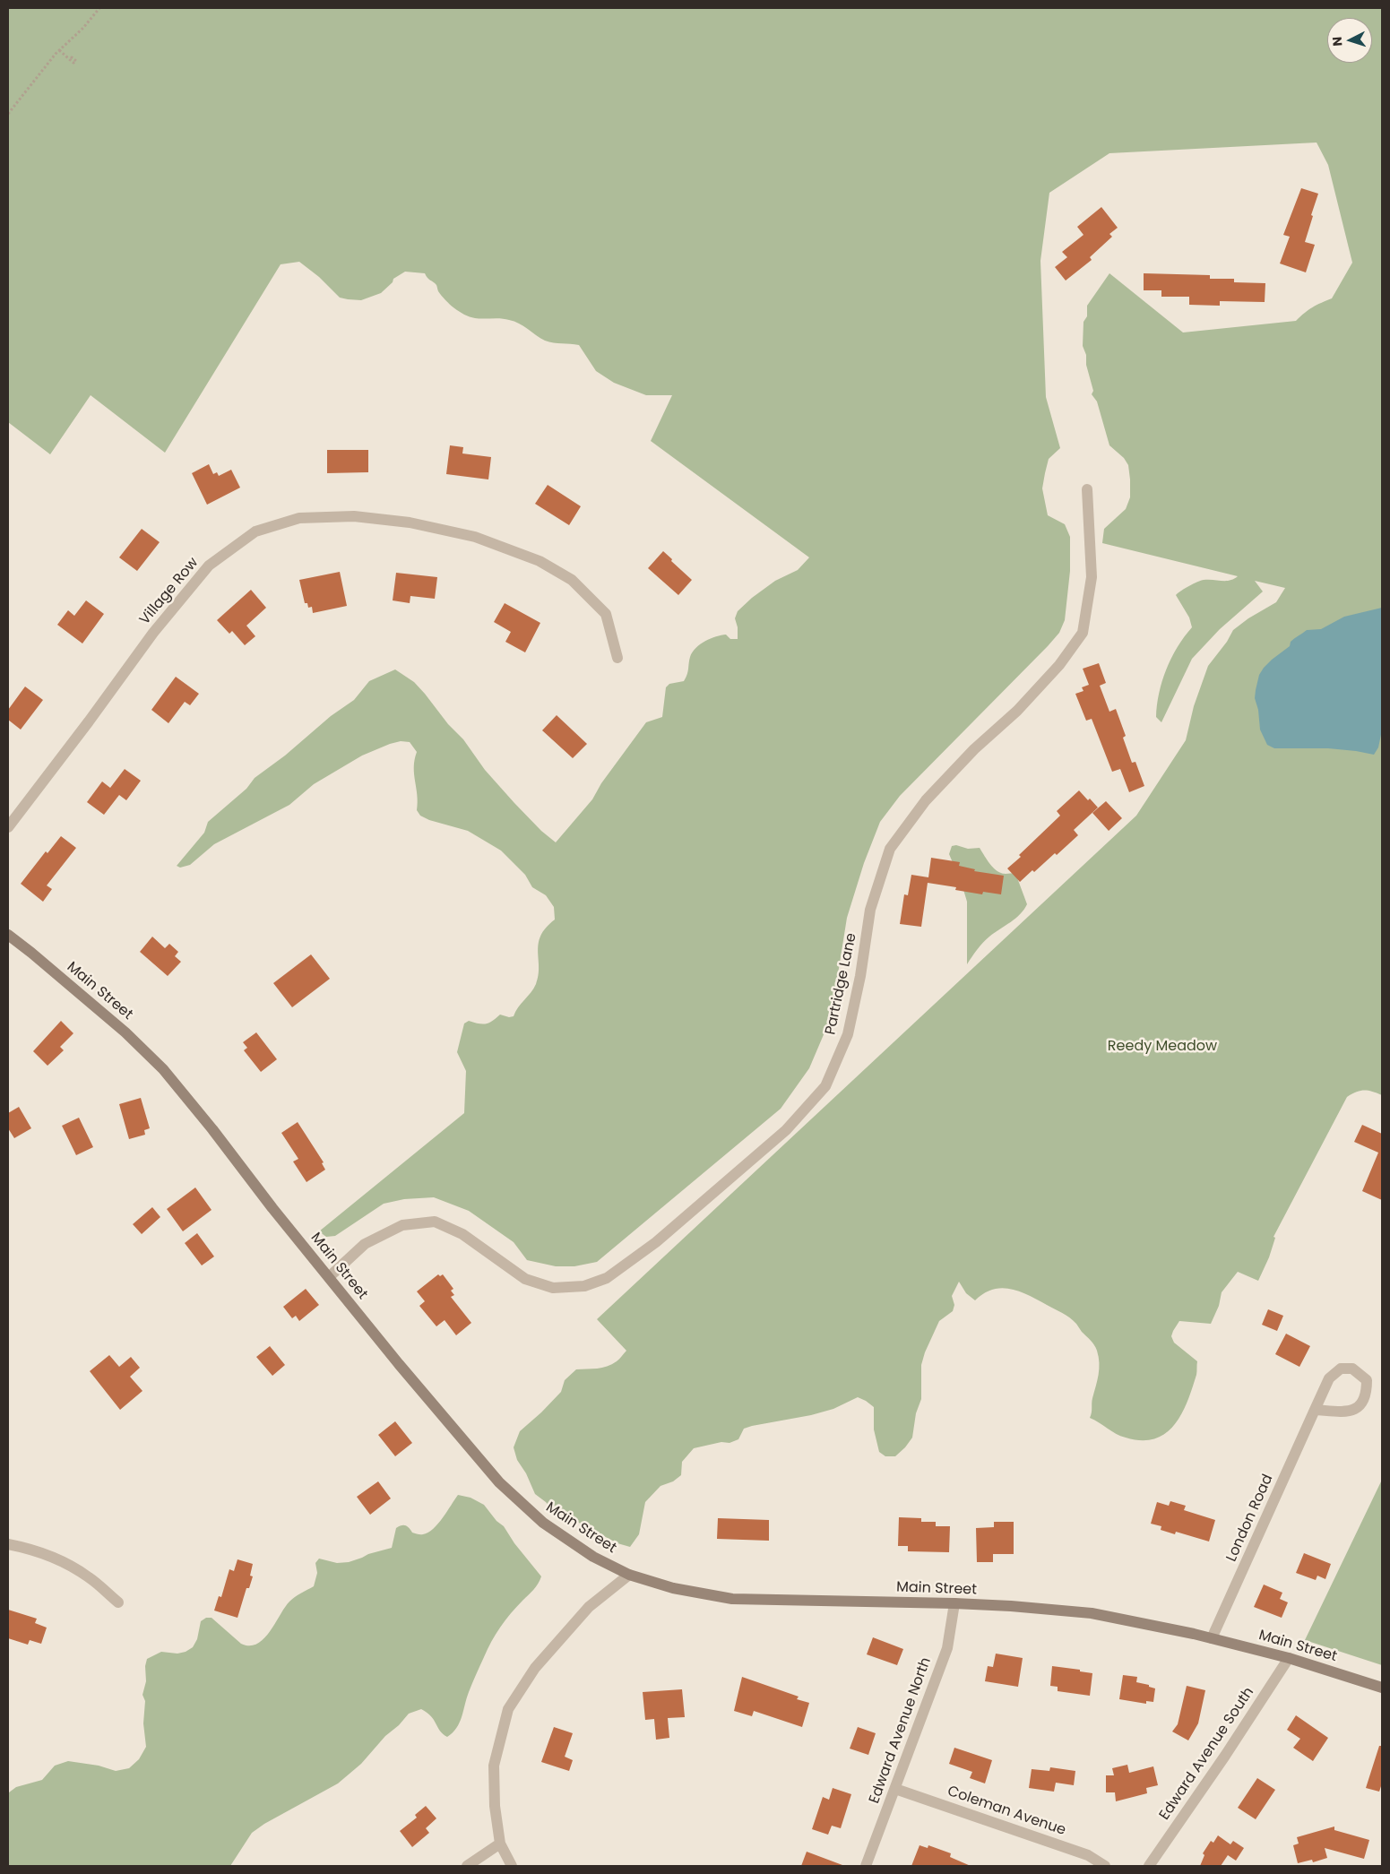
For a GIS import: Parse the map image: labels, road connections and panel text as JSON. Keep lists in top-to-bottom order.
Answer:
{
  "streets": {
    "street": [
      "Village Row",
      "Partridge Lane",
      "Main Street",
      "London Road",
      "Edward Avenue North",
      "Edward Avenue South",
      "Coleman Avenue"
    ]
  },
  "crossings": [
    ["Partridge Lane", "Main Street"],
    ["Main Street", "London Road"],
    ["Main Street", "Edward Avenue North"],
    ["Main Street", "Edward Avenue South"],
    ["Edward Avenue North", "Coleman Avenue"]
  ],
  "parks": ["Reedy Meadow"],
  "north": "left"
}
